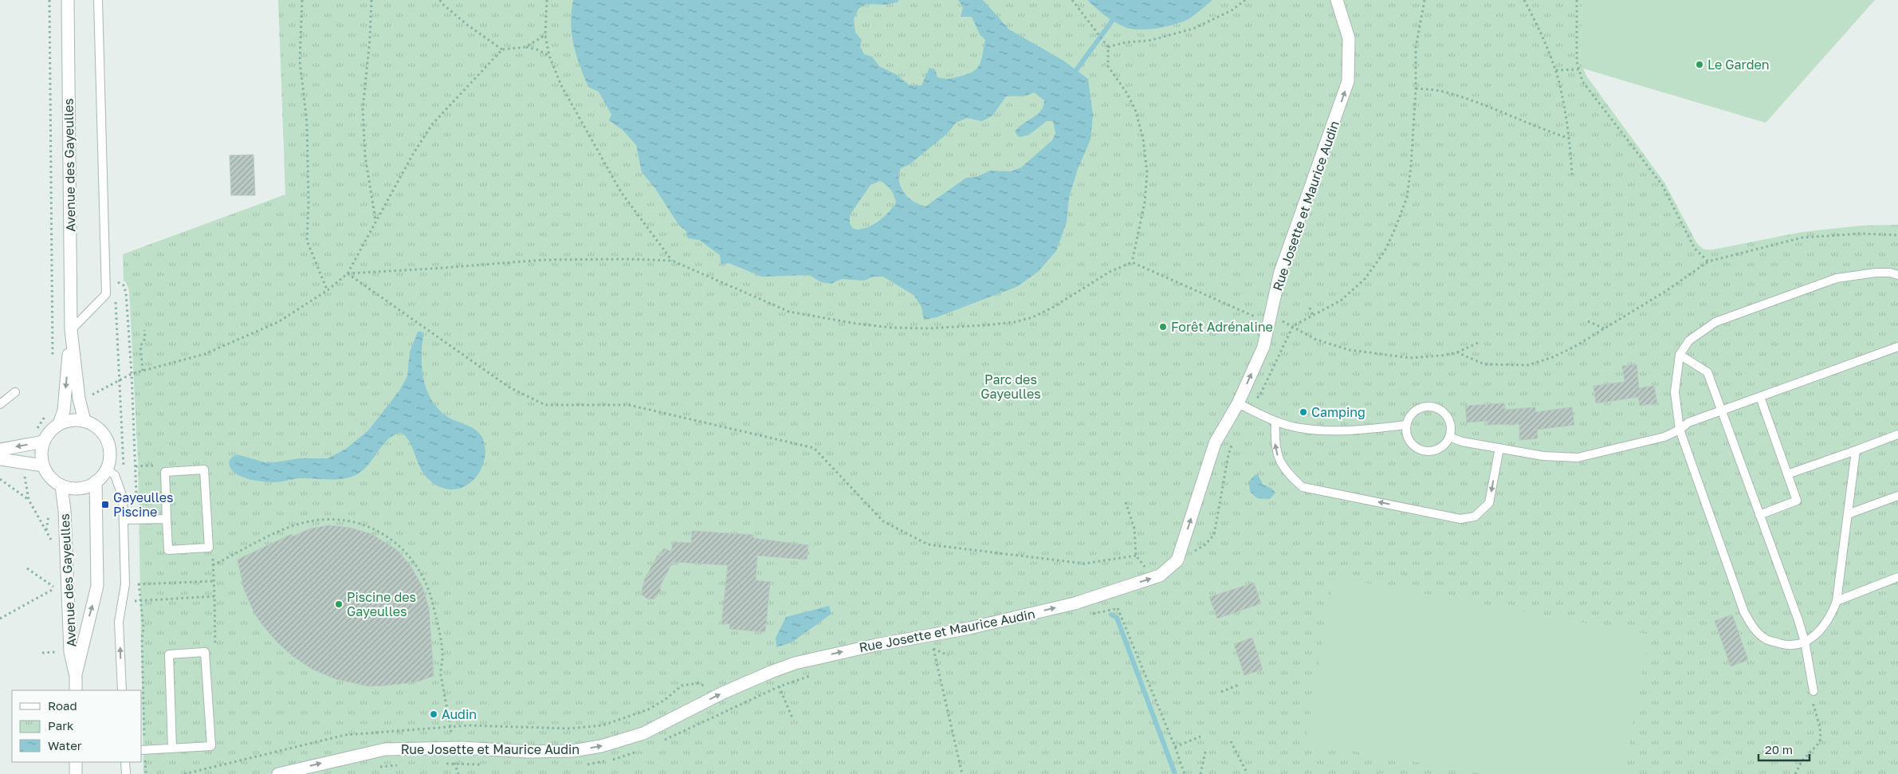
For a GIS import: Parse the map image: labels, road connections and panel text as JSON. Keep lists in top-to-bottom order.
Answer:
{
  "streets": {
    "street": ["Avenue des Gayeulles", "Rue Josette et Maurice Audin"]
  },
  "one_way": ["Rue Josette et Maurice Audin"],
  "parks": ["Parc des Gayeulles"],
  "places": {
    "other": [
      "Le Garden",
      "Forêt Adrénaline",
      "Camping",
      "Piscine des Gayeulles",
      "Audin"
    ],
    "transit": ["Gayeulles Piscine"]
  },
  "legend": ["Road", "Park", "Water"],
  "scale_bar": "20 m"
}
